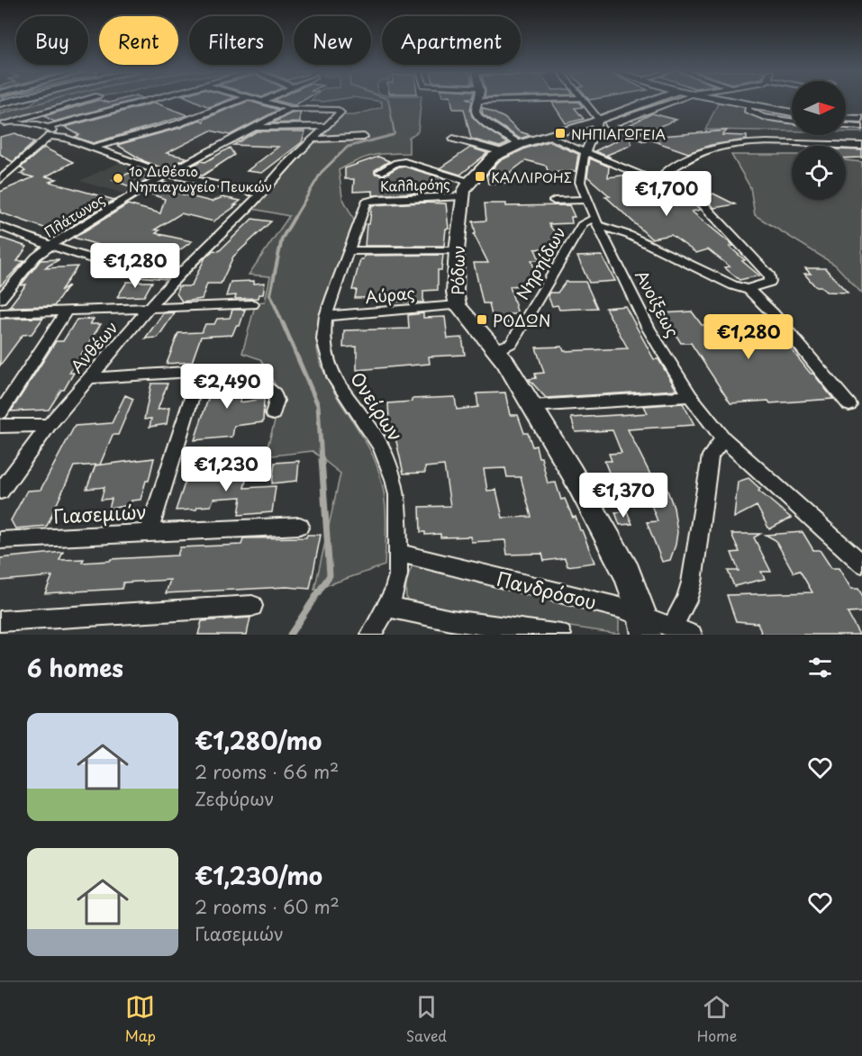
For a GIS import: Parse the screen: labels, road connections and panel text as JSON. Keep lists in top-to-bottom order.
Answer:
{
  "streets": {
    "street": [
      "Καλλιρόης",
      "Πλάτωνος",
      "Νηρηίδων",
      "Ρόδων",
      "Αύρας",
      "Ανοίξεως",
      "Ανθέων",
      "Ονείρων",
      "Γιασεμιών",
      "Πανδρόσου"
    ]
  },
  "crossings": [
    ["Καλλιρόης", "Ρόδων"],
    ["Καλλιρόης", "Ονείρων"],
    ["Πλάτωνος", "Ανθέων"],
    ["Νηρηίδων", "Ρόδων"],
    ["Νηρηίδων", "Ανοίξεως"],
    ["Ρόδων", "Αύρας"],
    ["Ρόδων", "Πανδρόσου"],
    ["Αύρας", "Ονείρων"],
    ["Ονείρων", "Πανδρόσου"]
  ],
  "places": {
    "transit": ["ΝΗΠΙΑΓΩΓΕΙΑ", "ΚΑΛΛΙΡΟΗΣ", "ΡΟΔΩΝ"],
    "other": ["1ο Διθέσιο Νηπιαγωγείο Πευκών"]
  },
  "north": "right",
  "page": {
    "chip": [
      "Buy",
      "Rent",
      "Filters",
      "New",
      "Apartment"
    ],
    "price": [
      "€1,700",
      "€1,280",
      "€1,280",
      "€2,490",
      "€1,230",
      "€1,370"
    ],
    "heading": "6 homes",
    "list": [
      {
        "name": "€1,280/mo",
        "note": "2 rooms · 66 m² · Ζεφύρων"
      },
      {
        "name": "€1,230/mo",
        "note": "2 rooms · 60 m² · Γιασεμιών"
      }
    ],
    "tabs": ["Map", "Saved", "Home"]
  }
}
